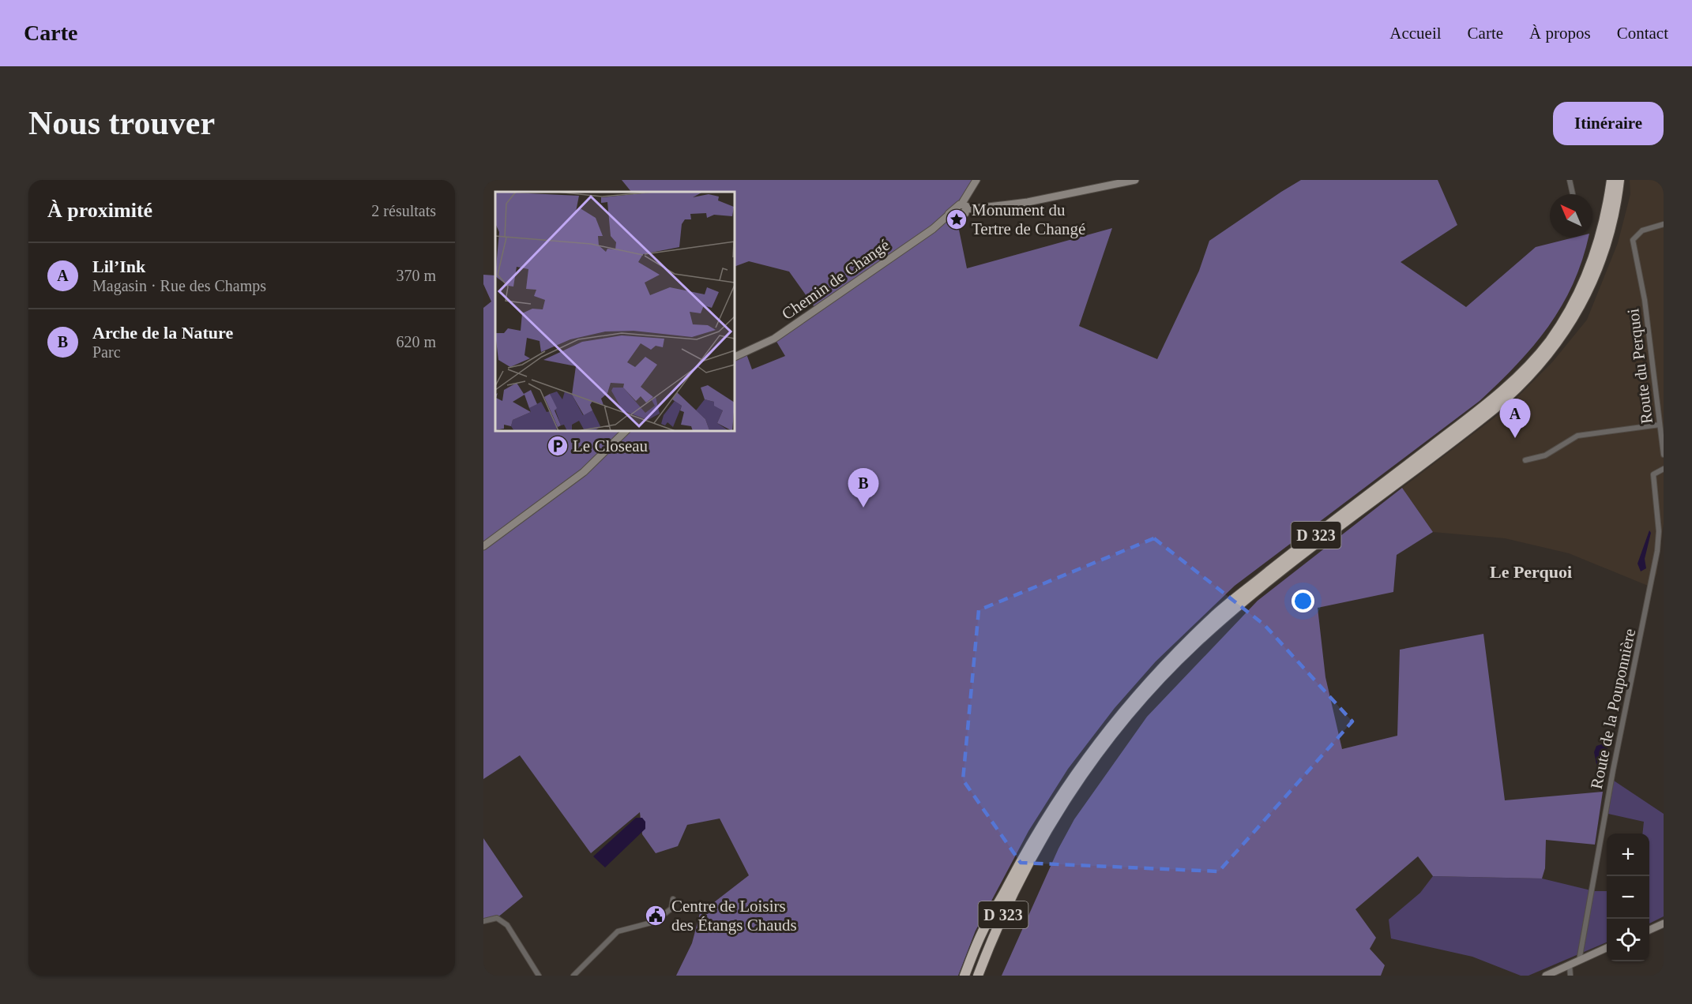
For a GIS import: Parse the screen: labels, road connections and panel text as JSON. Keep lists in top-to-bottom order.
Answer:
{
  "streets": {
    "highway": ["D 323"],
    "street": ["Chemin de Changé", "Route du Perquoi", "Route de la Pouponnière"]
  },
  "districts": ["Le Perquoi"],
  "places": {
    "place": ["Monument du Tertre de Changé"],
    "parking": ["Le Closeau"],
    "public building": ["Centre de Loisirs des Étangs Chauds"]
  },
  "north": "top left",
  "page": {
    "header": "Carte",
    "nav": [
      "Accueil",
      "Carte",
      "À propos",
      "Contact"
    ],
    "buttons": "Itinéraire",
    "title": "Nous trouver",
    "heading": ["À proximité", "2 résultats"],
    "list": [
      {
        "mark": "A",
        "name": "Lil’Ink",
        "note": "Magasin · Rue des Champs",
        "value": "370 m"
      },
      {
        "mark": "B",
        "name": "Arche de la Nature",
        "note": "Parc",
        "value": "620 m"
      }
    ],
    "pins": ["A", "B"],
    "map_buttons": ["+", "−"]
  }
}
